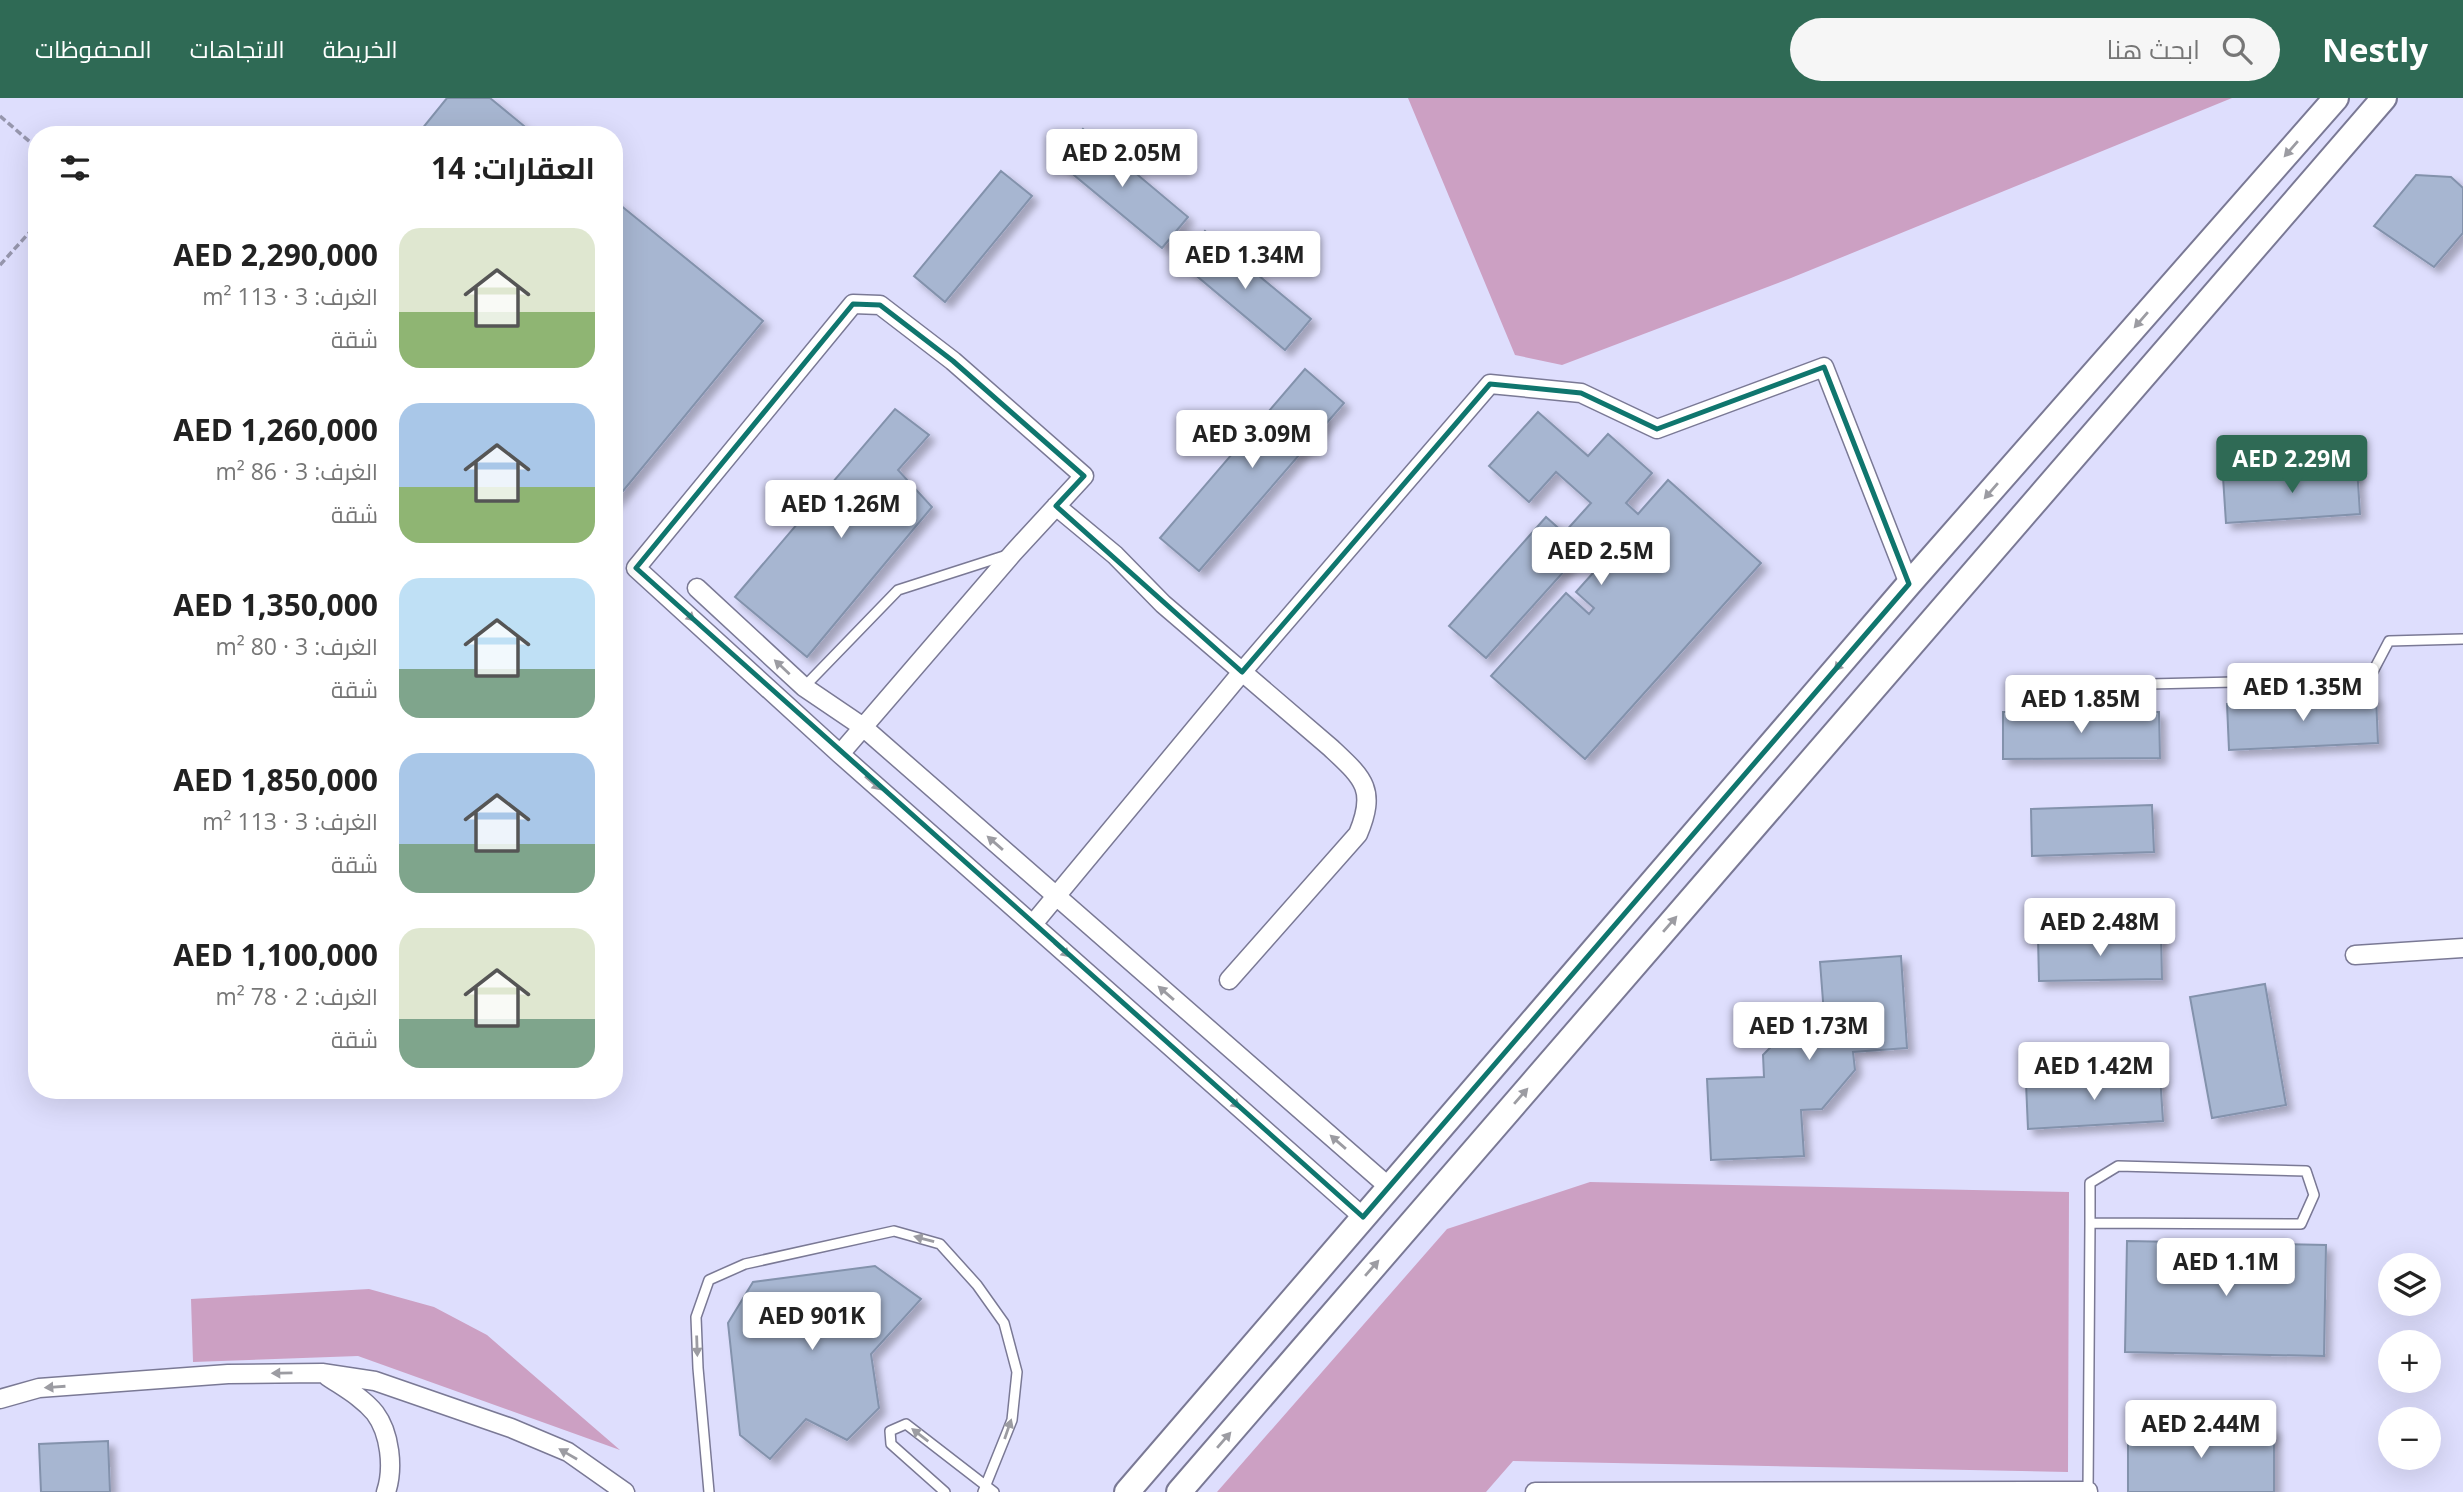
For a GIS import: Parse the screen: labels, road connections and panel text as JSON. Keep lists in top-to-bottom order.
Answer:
{
  "page": {
    "header": "Nestly",
    "search": "ابحث هنا",
    "nav": ["الخريطة", "الاتجاهات", "المحفوظات"],
    "heading": "العقارات: 14",
    "price": [
      "AED 2.05M",
      "AED 1.34M",
      "AED 3.09M",
      "AED 2.29M",
      "AED 1.26M",
      "AED 2.5M",
      "AED 1.35M",
      "AED 1.85M",
      "AED 2.48M",
      "AED 1.73M",
      "AED 1.42M",
      "AED 1.1M",
      "AED 901K",
      "AED 2.44M"
    ],
    "list": [
      {
        "name": "AED 2,290,000",
        "note": "الغرف: 3 · 113 m² · شقة"
      },
      {
        "name": "AED 1,260,000",
        "note": "الغرف: 3 · 86 m² · شقة"
      },
      {
        "name": "AED 1,350,000",
        "note": "الغرف: 3 · 80 m² · شقة"
      },
      {
        "name": "AED 1,850,000",
        "note": "الغرف: 3 · 113 m² · شقة"
      },
      {
        "name": "AED 1,100,000",
        "note": "الغرف: 2 · 78 m² · شقة"
      }
    ],
    "map_buttons": ["+", "−"]
  }
}
